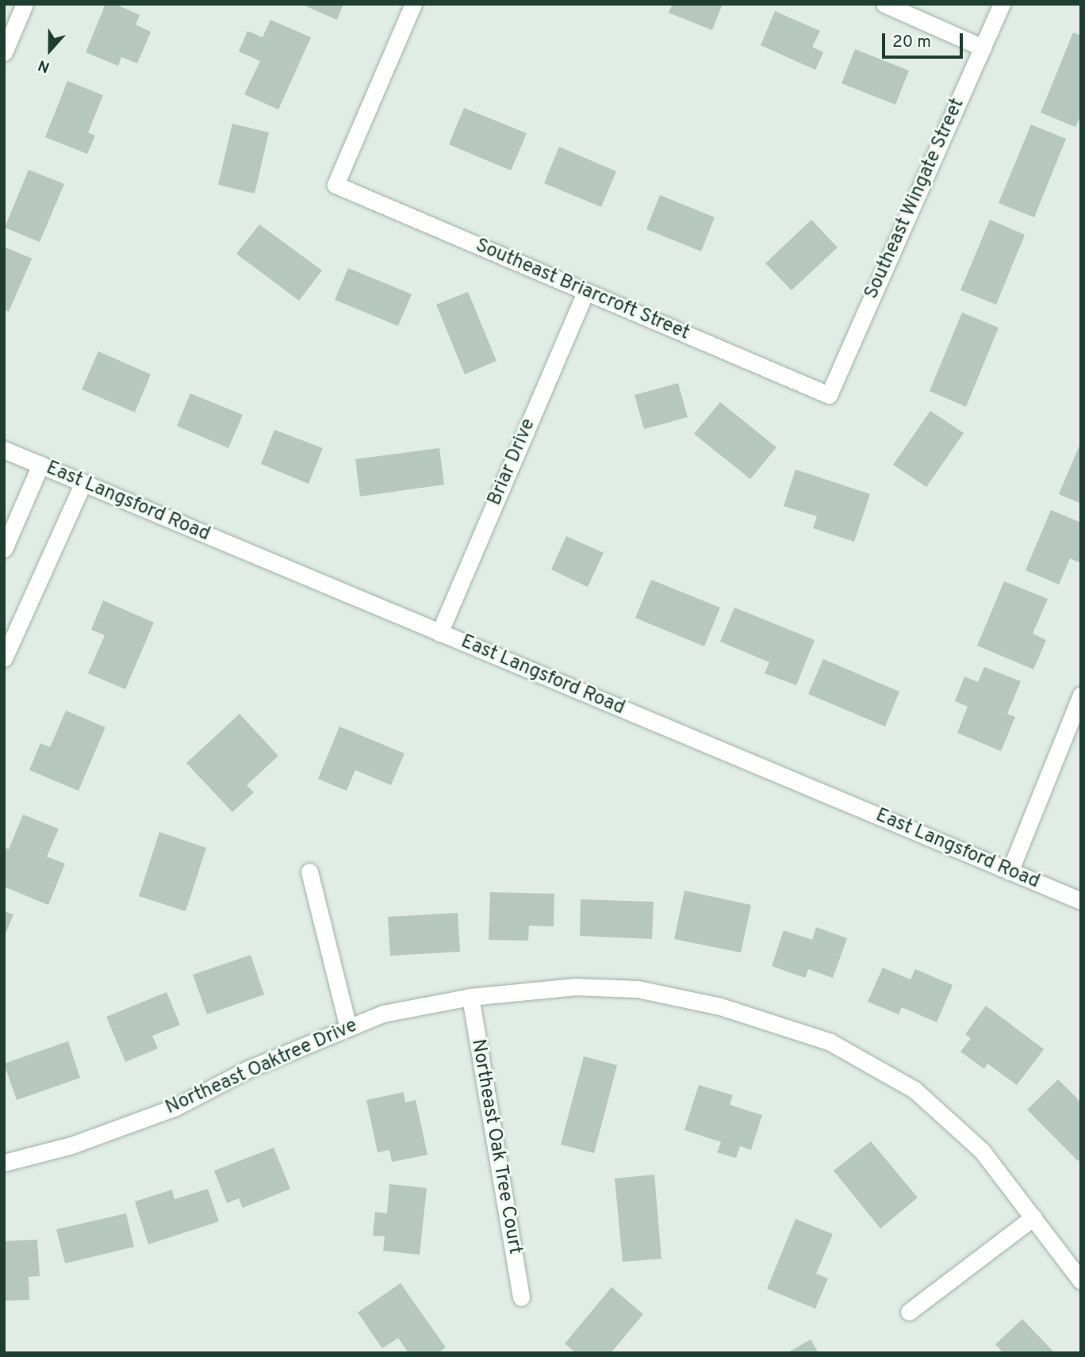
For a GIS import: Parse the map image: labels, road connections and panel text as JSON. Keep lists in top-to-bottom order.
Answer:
{
  "streets": {
    "street": [
      "Southeast Wingate Street",
      "Southeast Briarcroft Street",
      "Briar Drive",
      "East Langsford Road",
      "Northeast Oaktree Drive",
      "Northeast Oak Tree Court"
    ]
  },
  "crossings": [
    ["Southeast Wingate Street", "Southeast Briarcroft Street"],
    ["Southeast Briarcroft Street", "Briar Drive"],
    ["Briar Drive", "East Langsford Road"],
    ["Northeast Oaktree Drive", "Northeast Oak Tree Court"]
  ],
  "scale_bar": "20 m",
  "north": "bottom"
}
